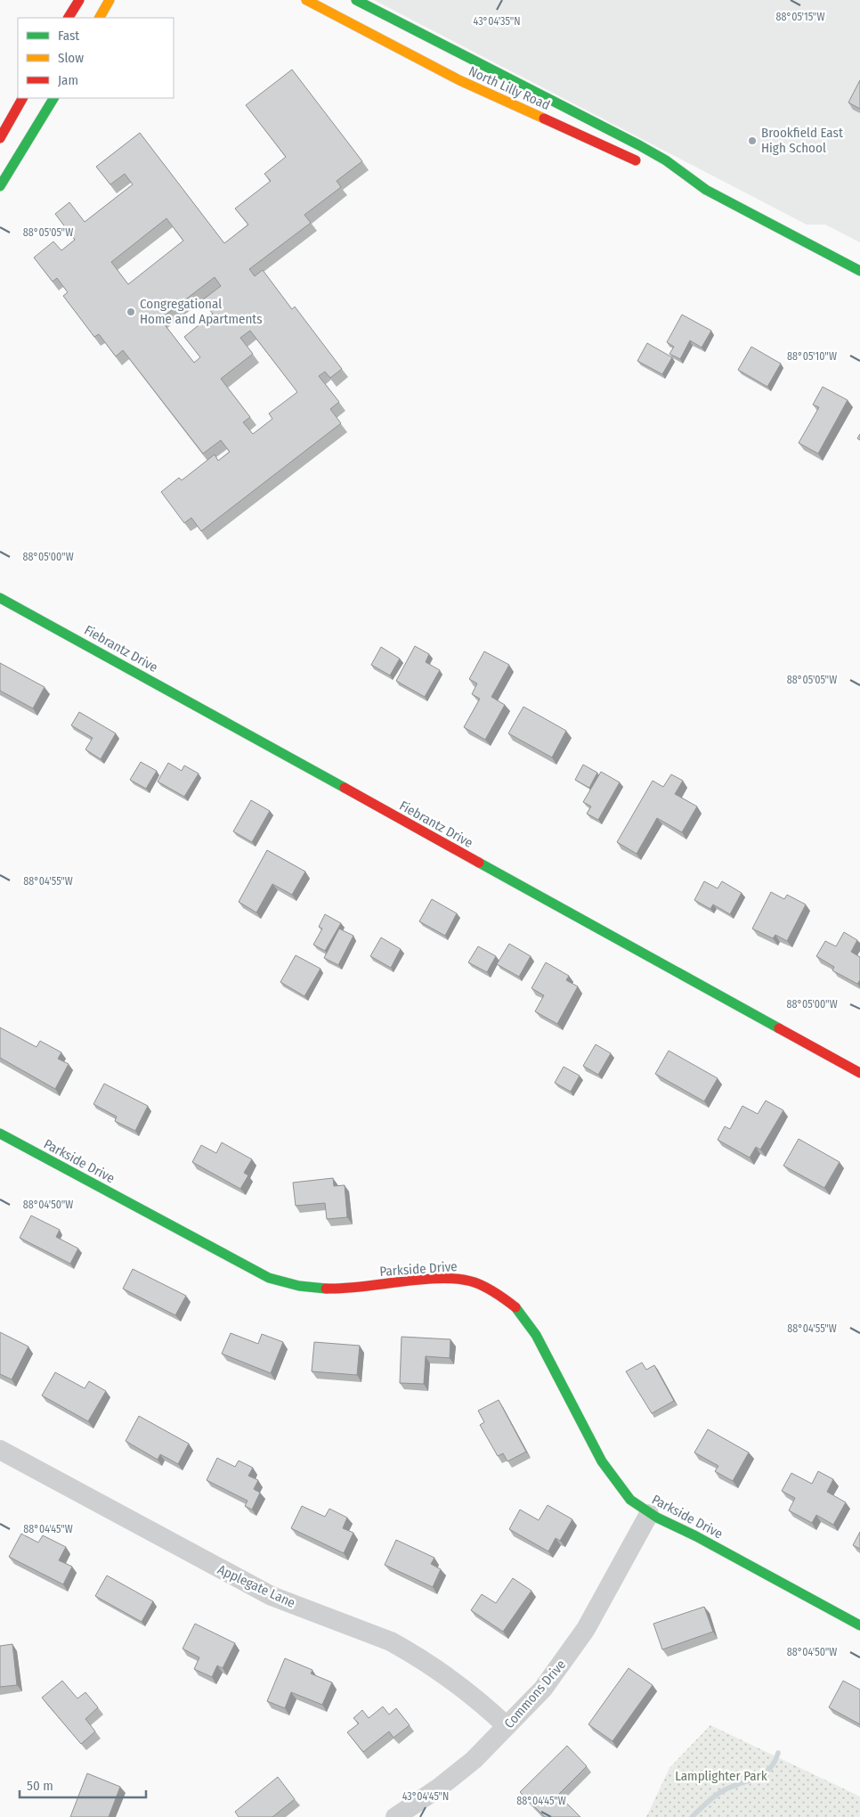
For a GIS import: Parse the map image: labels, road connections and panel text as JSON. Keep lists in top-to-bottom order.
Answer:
{
  "streets": {
    "street": [
      "North Lilly Road",
      "Fiebrantz Drive",
      "Parkside Drive",
      "Applegate Lane",
      "Commons Drive"
    ]
  },
  "crossings": [
    ["Parkside Drive", "Commons Drive"],
    ["Applegate Lane", "Commons Drive"]
  ],
  "parks": ["Lamplighter Park"],
  "places": ["Brookfield East High School", "Congregational Home and Apartments"],
  "legend": ["Fast", "Slow", "Jam"],
  "scale_bar": "50 m",
  "coordinates": [
    "88°05'15\"W",
    "43°04'35\"N",
    "88°05'05\"W",
    "88°05'10\"W",
    "88°05'00\"W",
    "88°04'55\"W",
    "88°04'50\"W",
    "88°04'45\"W",
    "43°04'45\"N"
  ]
}
